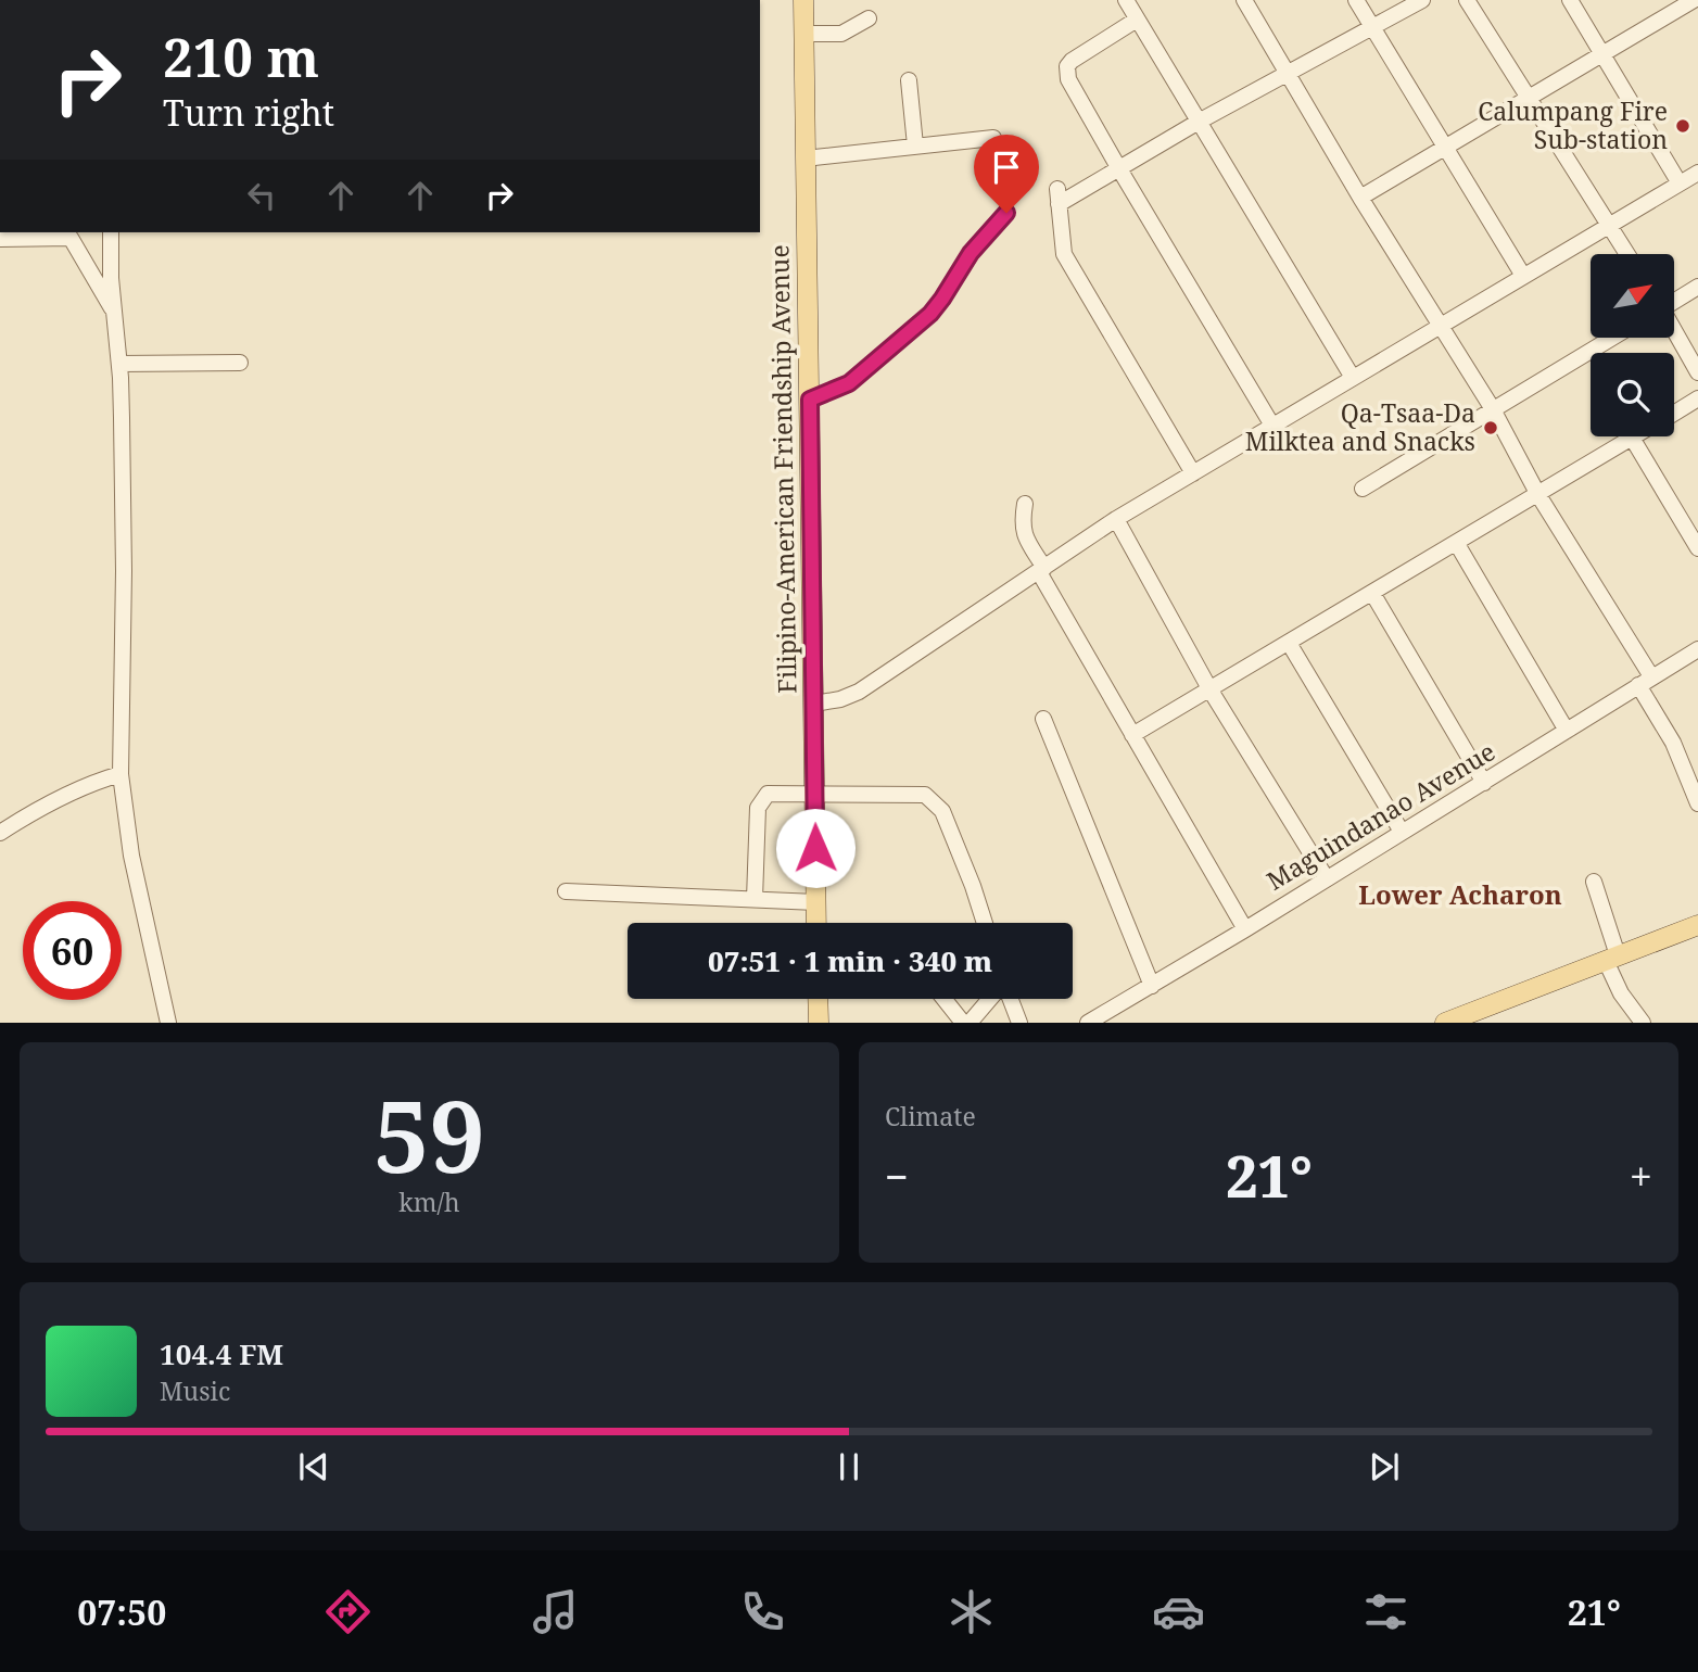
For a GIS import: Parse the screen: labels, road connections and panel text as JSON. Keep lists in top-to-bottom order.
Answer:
{
  "streets": {
    "main road": ["Filipino-American Friendship Avenue"],
    "street": ["Maguindanao Avenue"]
  },
  "districts": ["Lower Acharon"],
  "places": ["Calumpang Fire Sub-station", "Qa-Tsaa-Da Milktea and Snacks"],
  "north": "top right",
  "page": {
    "turn": ["210 m", "Turn right"],
    "limit": "60",
    "trip": "07:51 · 1 min · 340 m",
    "tile": [
      ["59", "km/h"],
      "Climate"
    ],
    "heat": ["−", "21°", "+"],
    "song": ["104.4 FM", "Music"],
    "tabs": ["07:50", "21°"]
  }
}
